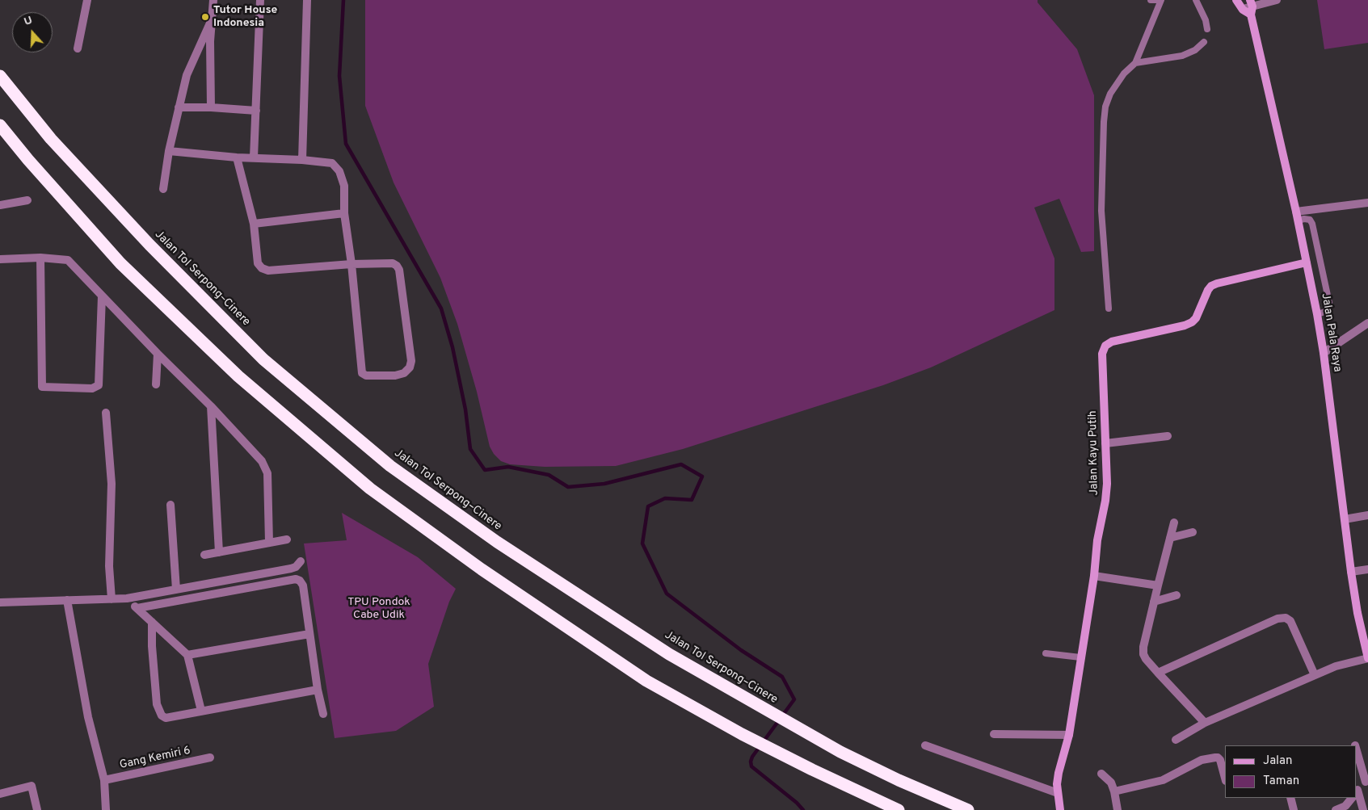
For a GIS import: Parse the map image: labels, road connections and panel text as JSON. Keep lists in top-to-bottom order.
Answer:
{
  "streets": {
    "highway": ["Jalan Tol Serpong–Cinere"],
    "street": ["Jalan Pala Raya", "Jalan Kayu Putih", "Gang Kemiri 6"]
  },
  "crossings": [
    ["Jalan Pala Raya", "Jalan Kayu Putih"]
  ],
  "parks": ["TPU Pondok Cabe Udik"],
  "places": ["Tutor House Indonesia"],
  "legend": ["Jalan", "Taman"],
  "north": "top"
}
